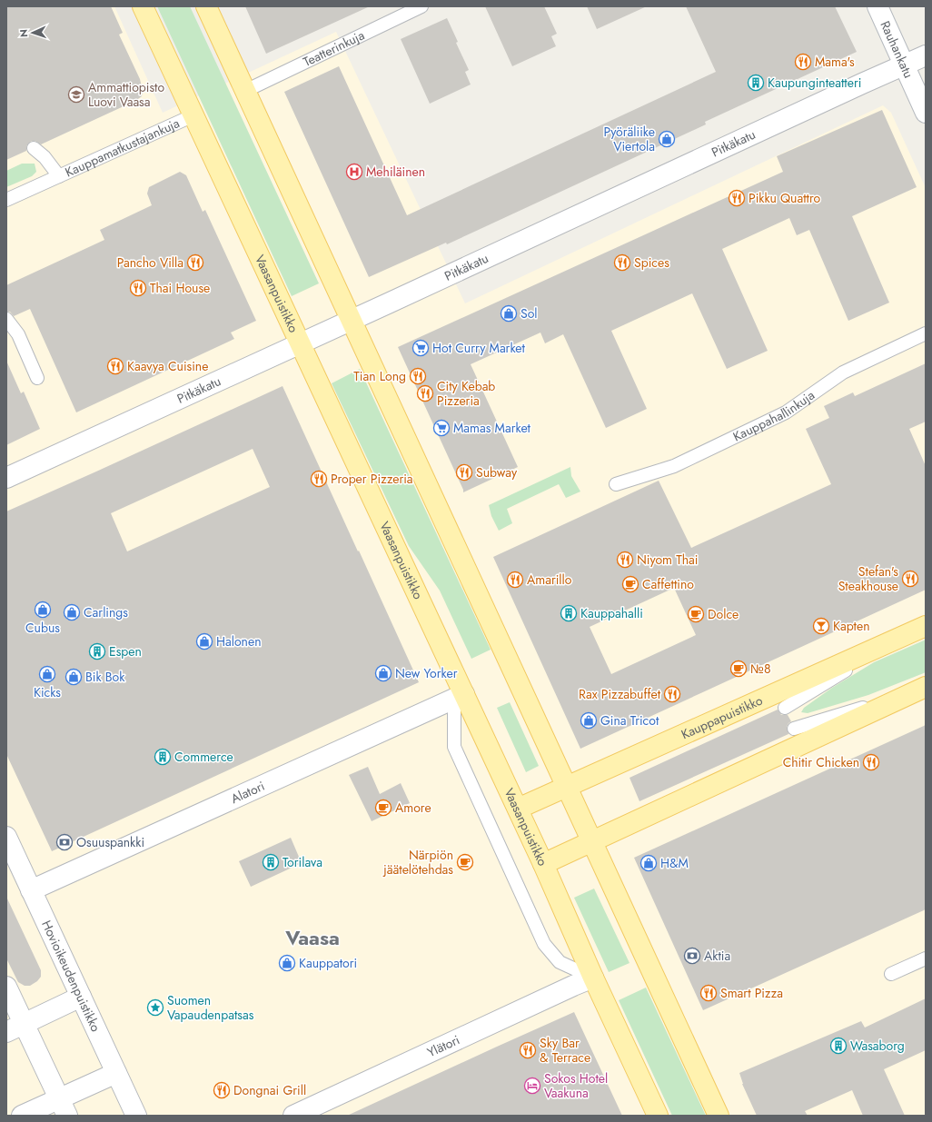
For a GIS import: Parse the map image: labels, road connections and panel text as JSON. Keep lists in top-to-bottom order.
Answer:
{
  "streets": {
    "main road": ["Vaasanpuistikko", "Kauppapuistikko"],
    "street": [
      "Rauhankatu",
      "Pitkäkatu",
      "Alatori",
      "Hovioikeudenpuistikko",
      "Ylätori"
    ],
    "lane": ["Teatterinkuja", "Kauppamatkustajankuja", "Kauppahallinkuja"]
  },
  "crossings": [
    ["Rauhankatu", "Pitkäkatu"],
    ["Pitkäkatu", "Vaasanpuistikko"],
    ["Kauppamatkustajankuja", "Vaasanpuistikko"],
    ["Vaasanpuistikko", "Kauppapuistikko"],
    ["Vaasanpuistikko", "Alatori"],
    ["Vaasanpuistikko", "Ylätori"],
    ["Alatori", "Hovioikeudenpuistikko"]
  ],
  "districts": ["Vaasa"],
  "places": {
    "restaurant": [
      "Mama's",
      "Pikku Quattro",
      "Pancho Villa",
      "Spices",
      "Thai House",
      "Kaavya Cuisine",
      "Tian Long",
      "City Kebab Pizzeria",
      "Subway",
      "Proper Pizzeria",
      "Niyom Thai",
      "Stefan's Steakhouse",
      "Amarillo",
      "Rax Pizzabuffet",
      "Chitir Chicken",
      "Smart Pizza",
      "Sky Bar & Terrace",
      "Dongnai Grill"
    ],
    "building": [
      "Kaupunginteatteri",
      "Kauppahalli",
      "Espen",
      "Commerce",
      "Torilava",
      "Wasaborg"
    ],
    "school or university": ["Ammattiopisto Luovi Vaasa"],
    "shop": [
      "Pyöräliike Viertola",
      "Sol",
      "Cubus",
      "Carlings",
      "Halonen",
      "New Yorker",
      "Kicks",
      "Bik Bok",
      "Gina Tricot",
      "H&M",
      "Kauppatori"
    ],
    "hospital": ["Mehiläinen"],
    "supermarket": ["Hot Curry Market", "Mamas Market"],
    "cafe": [
      "Caffettino",
      "Dolce",
      "№8",
      "Amore",
      "Närpiön jäätelötehdas"
    ],
    "bar": ["Kapten"],
    "bank": ["Osuuspankki", "Aktia"],
    "place": ["Suomen Vapaudenpatsas"],
    "hotel": ["Sokos Hotel Vaakuna"]
  },
  "north": "left"
}
